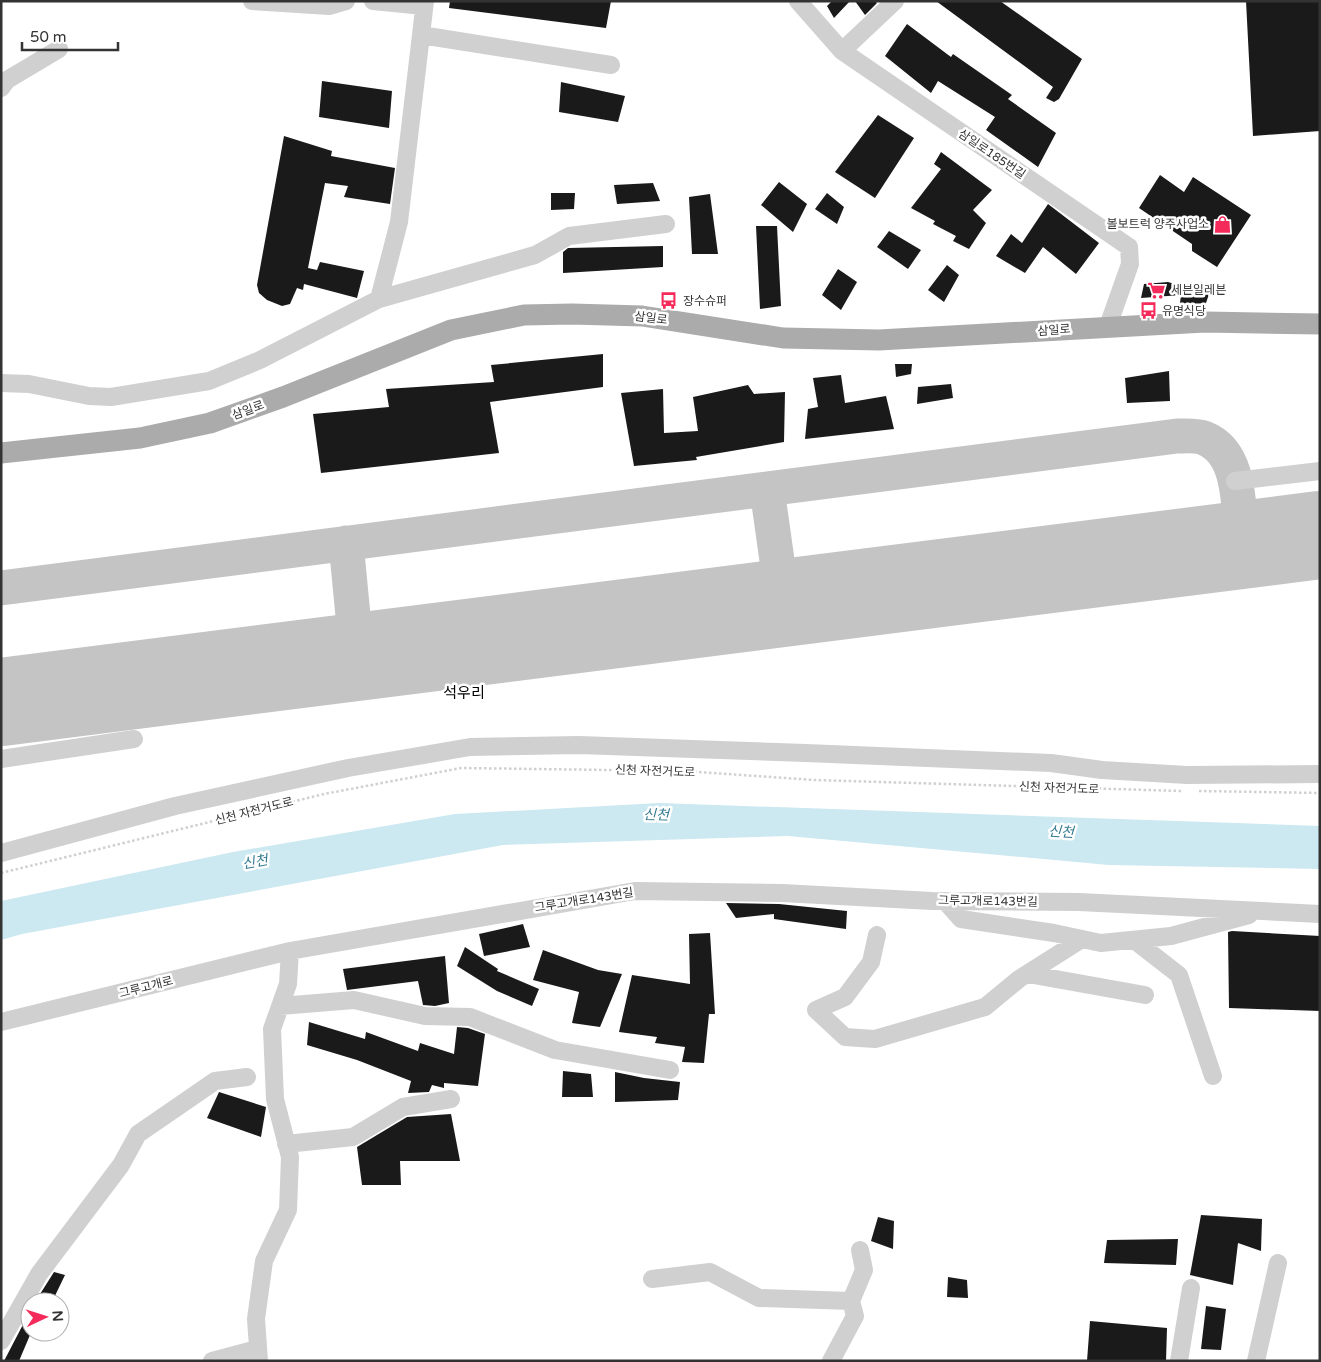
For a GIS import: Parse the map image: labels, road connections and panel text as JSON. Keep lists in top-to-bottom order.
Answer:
{
  "streets": {
    "main road": ["삼일로"],
    "street": ["삼일로185번길", "그루고개로143번길", "그루고개로"],
    "path": ["신천 자전거도로"]
  },
  "crossings": [
    ["삼일로185번길", "삼일로"],
    ["그루고개로143번길", "그루고개로"]
  ],
  "districts": ["석우리"],
  "water": ["신천"],
  "places": {
    "shop": ["볼보트럭 양주사업소"],
    "supermarket": ["세븐일레븐"],
    "bus stop": ["장수슈퍼", "유명식당"]
  },
  "scale_bar": "50 m",
  "north": "right"
}
